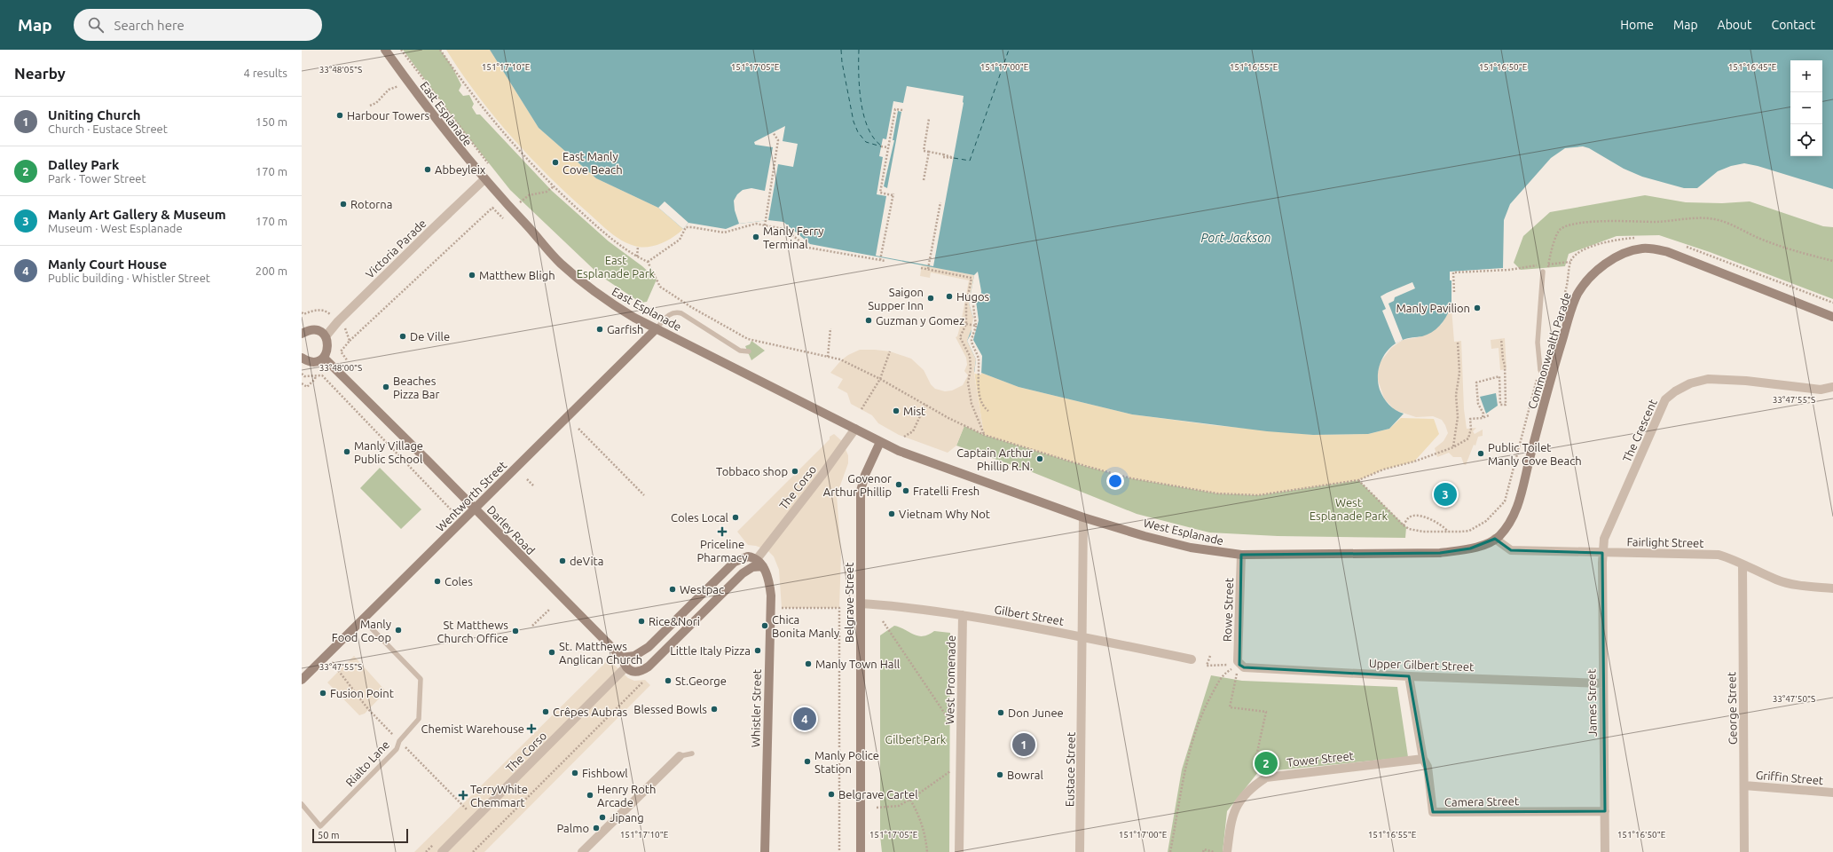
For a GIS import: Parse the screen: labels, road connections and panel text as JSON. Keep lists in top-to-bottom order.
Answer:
{
  "streets": {
    "street": [
      "East Esplanade",
      "Victoria Parade",
      "Commonwealth Parade",
      "The Crescent",
      "The Corso",
      "Wentworth Street",
      "Darley Road",
      "West Esplanade",
      "Fairlight Street",
      "Belgrave Street",
      "Rowe Street",
      "Gilbert Street",
      "Upper Gilbert Street",
      "West Promenade",
      "James Street",
      "Whistler Street",
      "George Street",
      "Tower Street",
      "Eustace Street",
      "Griffin Street",
      "Camera Street"
    ],
    "lane": ["Rialto Lane"]
  },
  "crossings": [
    ["East Esplanade", "Victoria Parade"],
    ["East Esplanade", "The Corso"],
    ["East Esplanade", "Wentworth Street"],
    ["East Esplanade", "West Esplanade"],
    ["East Esplanade", "Belgrave Street"],
    ["Commonwealth Parade", "West Esplanade"],
    ["Commonwealth Parade", "Fairlight Street"],
    ["The Crescent", "Fairlight Street"],
    ["The Crescent", "James Street"],
    ["The Corso", "Whistler Street"],
    ["Wentworth Street", "Darley Road"],
    ["Wentworth Street", "Rialto Lane"],
    ["West Esplanade", "Fairlight Street"],
    ["West Esplanade", "Belgrave Street"],
    ["West Esplanade", "Rowe Street"],
    ["West Esplanade", "Eustace Street"],
    ["Fairlight Street", "James Street"],
    ["Fairlight Street", "George Street"],
    ["Belgrave Street", "Gilbert Street"],
    ["Rowe Street", "Upper Gilbert Street"],
    ["Gilbert Street", "West Promenade"],
    ["Gilbert Street", "Eustace Street"],
    ["Upper Gilbert Street", "James Street"],
    ["Upper Gilbert Street", "Camera Street"],
    ["James Street", "Camera Street"],
    ["George Street", "Griffin Street"],
    ["Tower Street", "Camera Street"]
  ],
  "water": ["Port Jackson"],
  "parks": ["East Esplanade Park", "West Esplanade Park", "Gilbert Park"],
  "places": {
    "other": [
      "Harbour Towers",
      "East Manly Cove Beach",
      "Abbeyleix",
      "Rotorna",
      "Manly Ferry Terminal",
      "Matthew Bligh",
      "Hugos",
      "Saigon Supper Inn",
      "Manly Pavilion",
      "Guzman y Gomez",
      "Garfish",
      "De Ville",
      "Beaches Pizza Bar",
      "Mist",
      "Manly Village Public School",
      "Public Toilet Manly Cove Beach",
      "Captain Arthur Phillip R.N.",
      "Tobbaco shop",
      "Govenor Arthur Phillip",
      "Fratelli Fresh",
      "Vietnam Why Not",
      "Coles Local",
      "deVita",
      "Coles",
      "Westpac",
      "Rice&Nori",
      "Chica Bonita Manly",
      "Manly Food Co-op",
      "St Matthews Church Office",
      "Little Italy Pizza",
      "St. Matthews Anglican Church",
      "Manly Town Hall",
      "St.George",
      "Fusion Point",
      "Blessed Bowls",
      "Crêpes Aubras",
      "Don Junee",
      "Manly Police Station",
      "Fishbowl",
      "Bowral",
      "Belgrave Cartel",
      "Henry Roth Arcade",
      "Jipang",
      "Palmo"
    ],
    "health": ["Priceline Pharmacy", "Chemist Warehouse", "TerryWhite Chemmart"]
  },
  "scale_bar": "50 m",
  "page": {
    "header": "Map",
    "search": "Search here",
    "nav": [
      "Home",
      "Map",
      "About",
      "Contact"
    ],
    "heading": ["Nearby", "4 results"],
    "map_buttons": ["+", "−"],
    "list": [
      {
        "mark": "1",
        "name": "Uniting Church",
        "note": "Church · Eustace Street",
        "value": "150 m"
      },
      {
        "mark": "2",
        "name": "Dalley Park",
        "note": "Park · Tower Street",
        "value": "170 m"
      },
      {
        "mark": "3",
        "name": "Manly Art Gallery & Museum",
        "note": "Museum · West Esplanade",
        "value": "170 m"
      },
      {
        "mark": "4",
        "name": "Manly Court House",
        "note": "Public building · Whistler Street",
        "value": "200 m"
      }
    ],
    "pins": [
      "3",
      "4",
      "1",
      "2"
    ],
    "scale": "50 m"
  },
  "coordinates": [
    "151°16'45\"E",
    "151°17'10\"E",
    "151°17'05\"E",
    "151°17'00\"E",
    "151°16'55\"E",
    "151°16'50\"E",
    "33°48'05\"S",
    "33°48'00\"S",
    "33°47'55\"S",
    "33°47'50\"S"
  ]
}
